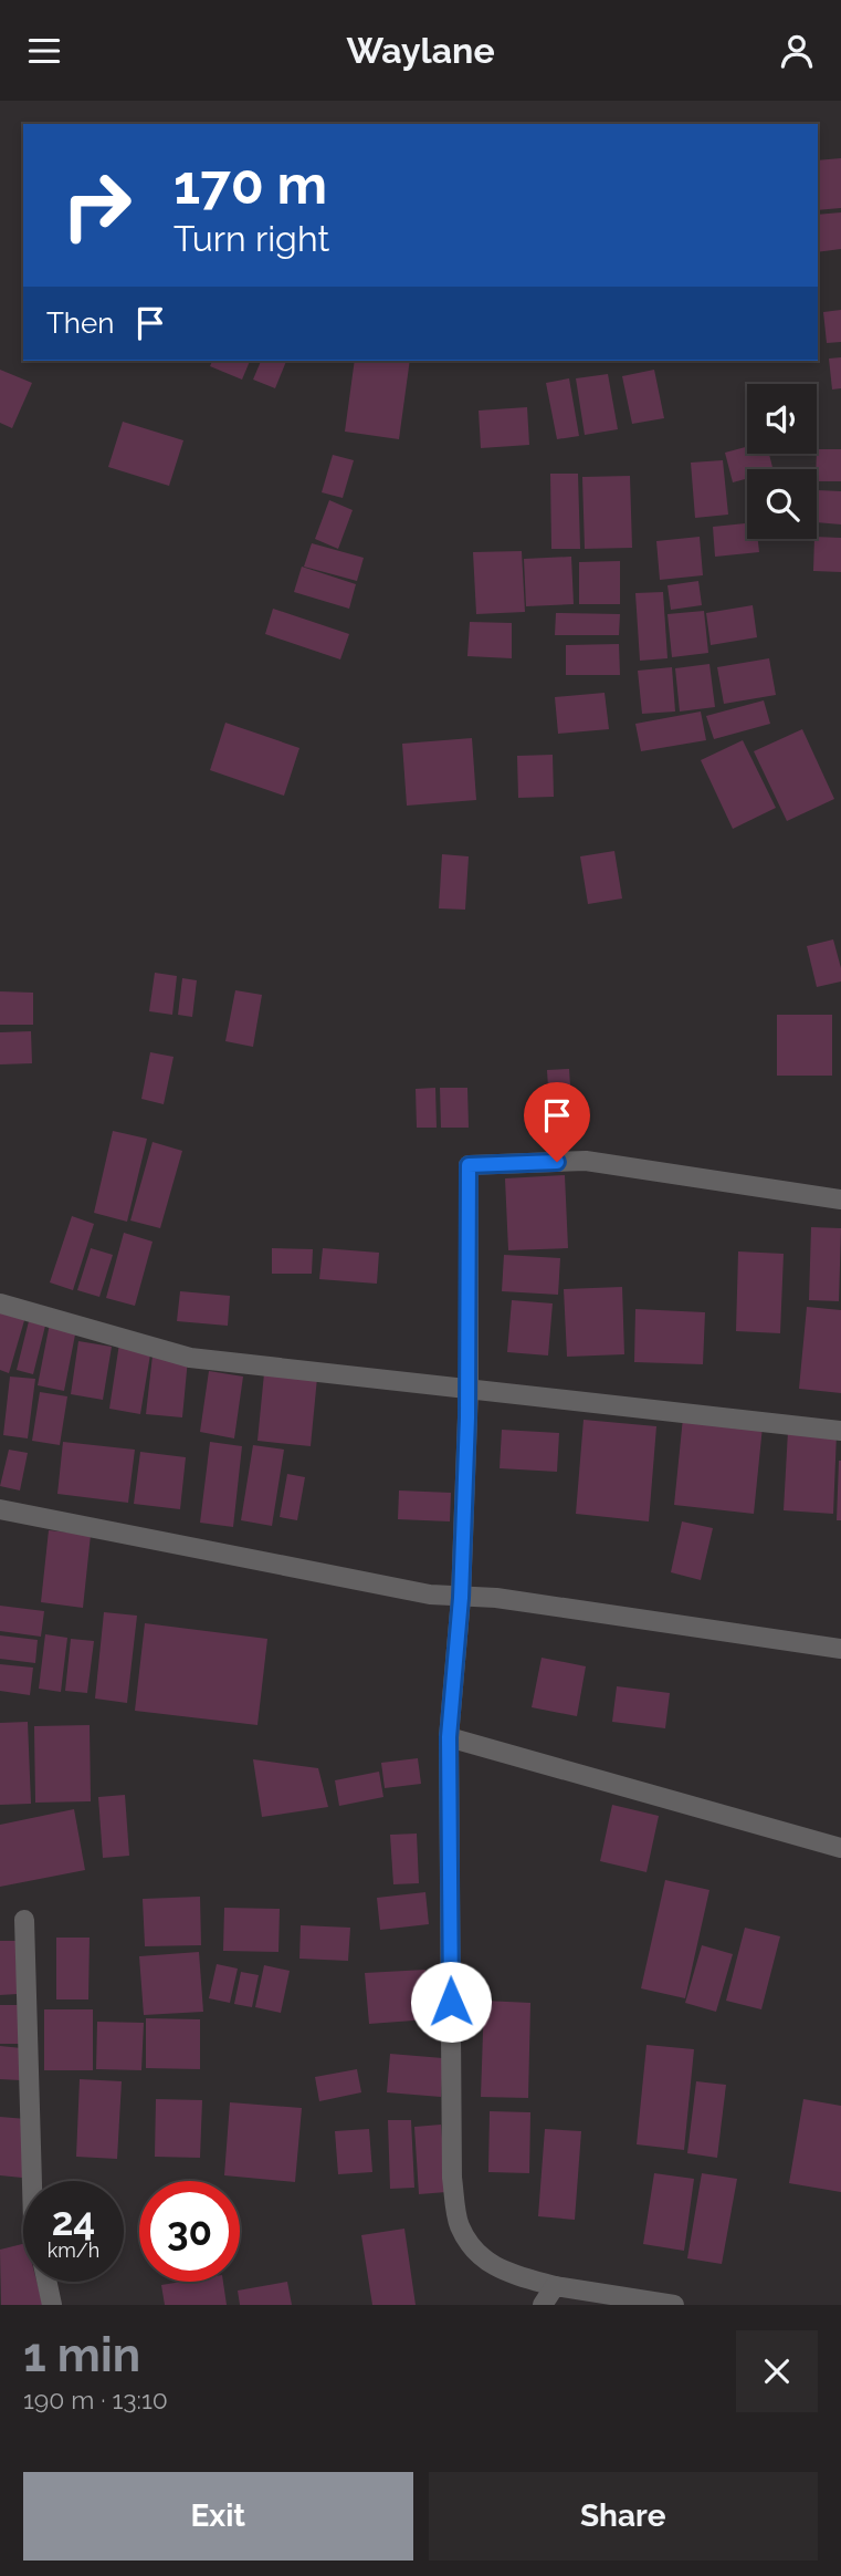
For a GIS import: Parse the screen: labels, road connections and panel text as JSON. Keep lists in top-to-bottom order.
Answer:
{
  "page": {
    "header": "Waylane",
    "turn": ["170 m", "Turn right"],
    "then": "Then",
    "speed": "24 km/h",
    "limit": "30",
    "heading": ["1 min", "190 m · 13:10"],
    "buttons": ["Exit", "Share"]
  }
}
